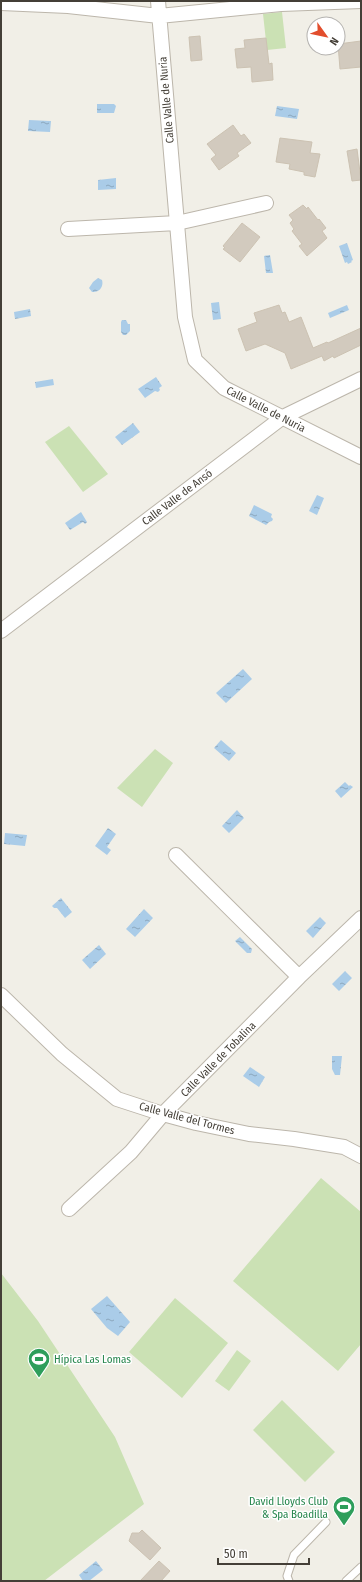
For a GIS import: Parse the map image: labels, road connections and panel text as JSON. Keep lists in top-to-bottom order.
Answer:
{
  "streets": {
    "street": [
      "Calle Valle de Nuria",
      "Calle Valle de Ansó",
      "Calle Valle de Tobalina",
      "Calle Valle del Tormes"
    ]
  },
  "crossings": [
    ["Calle Valle de Nuria", "Calle Valle de Ansó"],
    ["Calle Valle de Tobalina", "Calle Valle del Tormes"]
  ],
  "places": {
    "sports": ["Hípica Las Lomas", "David Lloyds Club & Spa Boadilla"]
  },
  "scale_bar": "50 m",
  "north": "bottom right"
}
